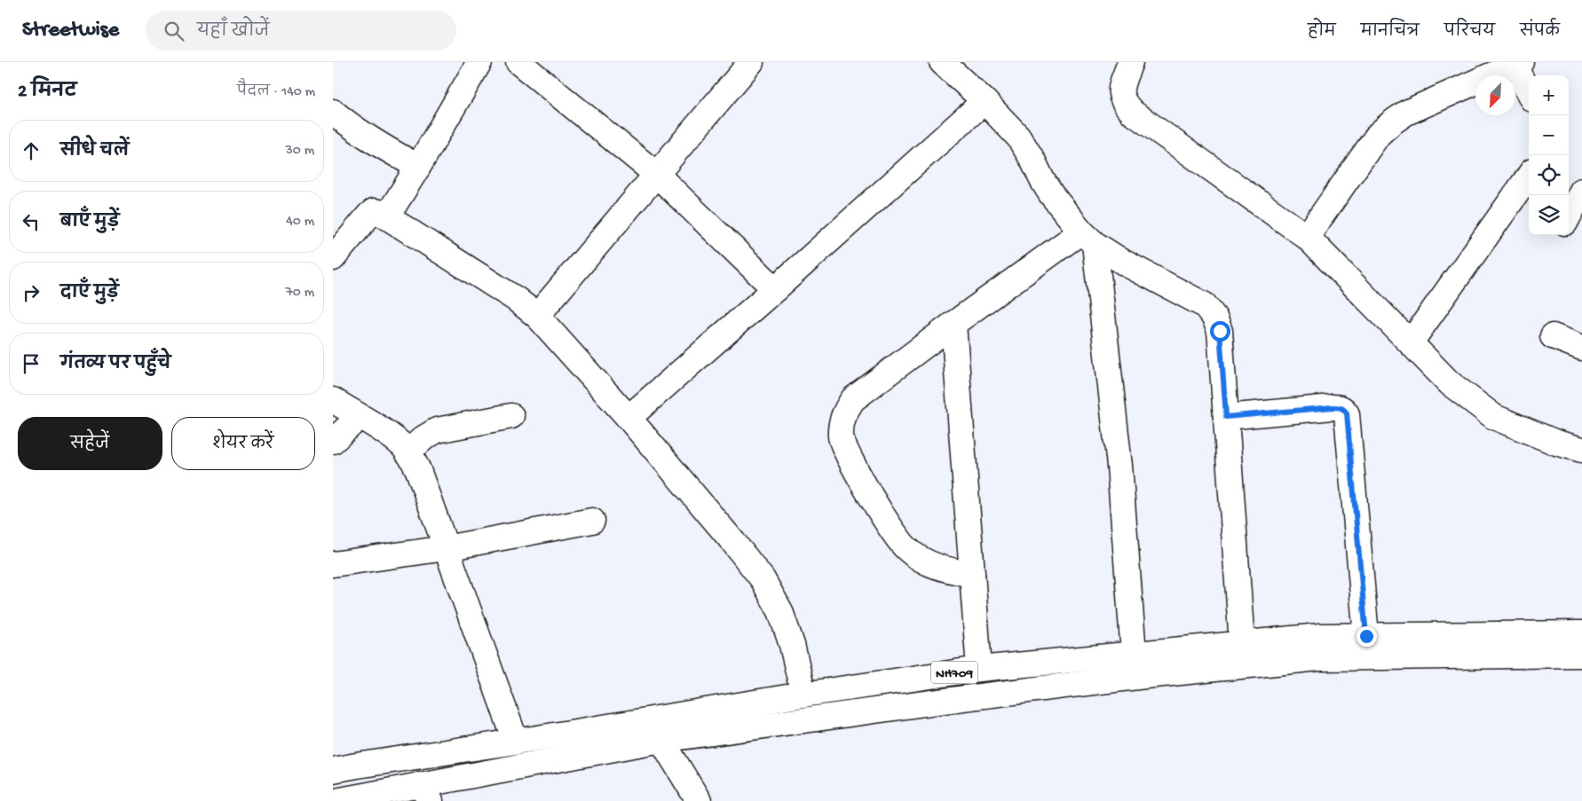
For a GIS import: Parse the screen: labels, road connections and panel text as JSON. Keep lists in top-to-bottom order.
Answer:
{
  "streets": {
    "main road": ["NH709"]
  },
  "north": "bottom left",
  "page": {
    "header": "Streetwise",
    "search": "यहाँ खोजें",
    "nav": [
      "होम",
      "मानचित्र",
      "परिचय",
      "संपर्क"
    ],
    "heading": ["2 मिनट", "पैदल · 140 m"],
    "map_buttons": ["+", "−"],
    "list": [
      ["सीधे चलें", "30 m"],
      ["बाएँ मुड़ें", "40 m"],
      ["दाएँ मुड़ें", "70 m"],
      "गंतव्य पर पहुँचे"
    ],
    "buttons": ["सहेजें", "शेयर करें"]
  }
}
